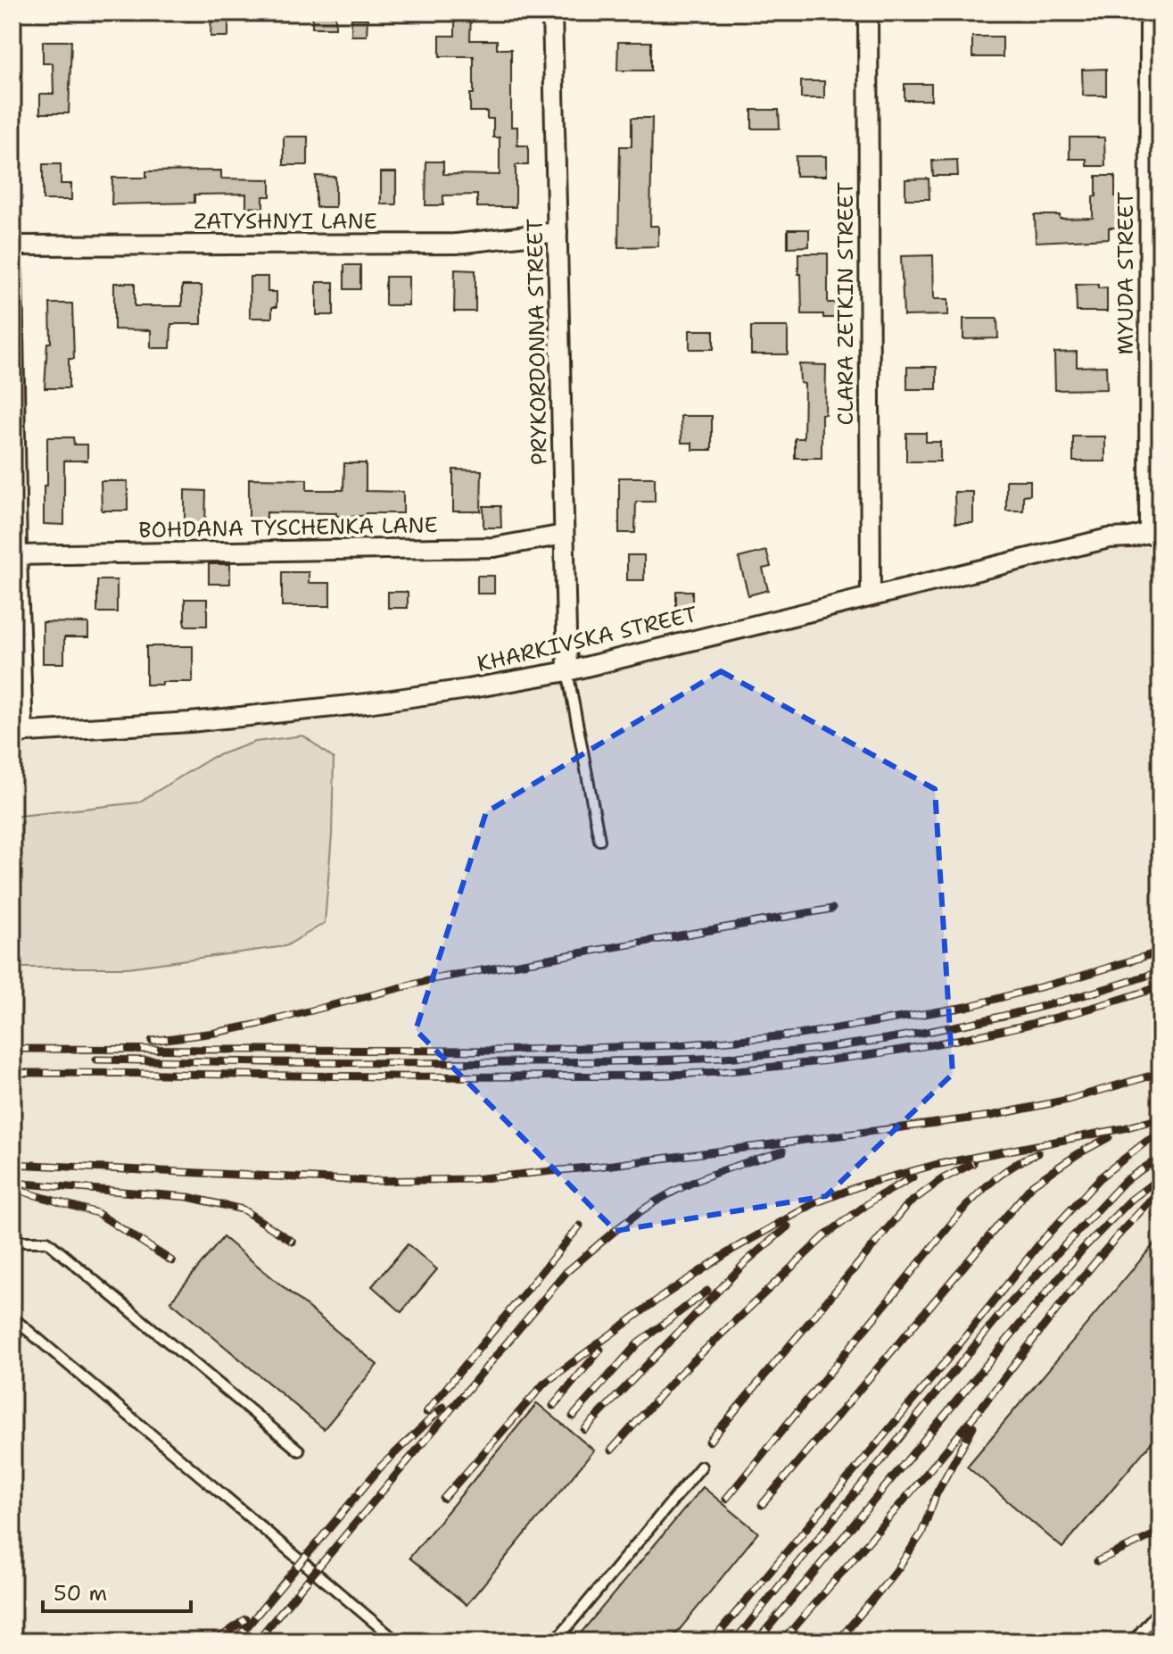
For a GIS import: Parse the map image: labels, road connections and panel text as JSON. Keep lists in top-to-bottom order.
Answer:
{
  "streets": {
    "street": [
      "ZATYSHNYI LANE",
      "MYUDA STREET",
      "CLARA ZETKIN STREET",
      "PRYKORDONNA STREET",
      "BOHDANA TYSCHENKA LANE",
      "KHARKIVSKA STREET"
    ]
  },
  "crossings": [
    ["ZATYSHNYI LANE", "PRYKORDONNA STREET"],
    ["MYUDA STREET", "KHARKIVSKA STREET"],
    ["CLARA ZETKIN STREET", "KHARKIVSKA STREET"],
    ["PRYKORDONNA STREET", "BOHDANA TYSCHENKA LANE"],
    ["PRYKORDONNA STREET", "KHARKIVSKA STREET"]
  ],
  "scale_bar": "50 m"
}
